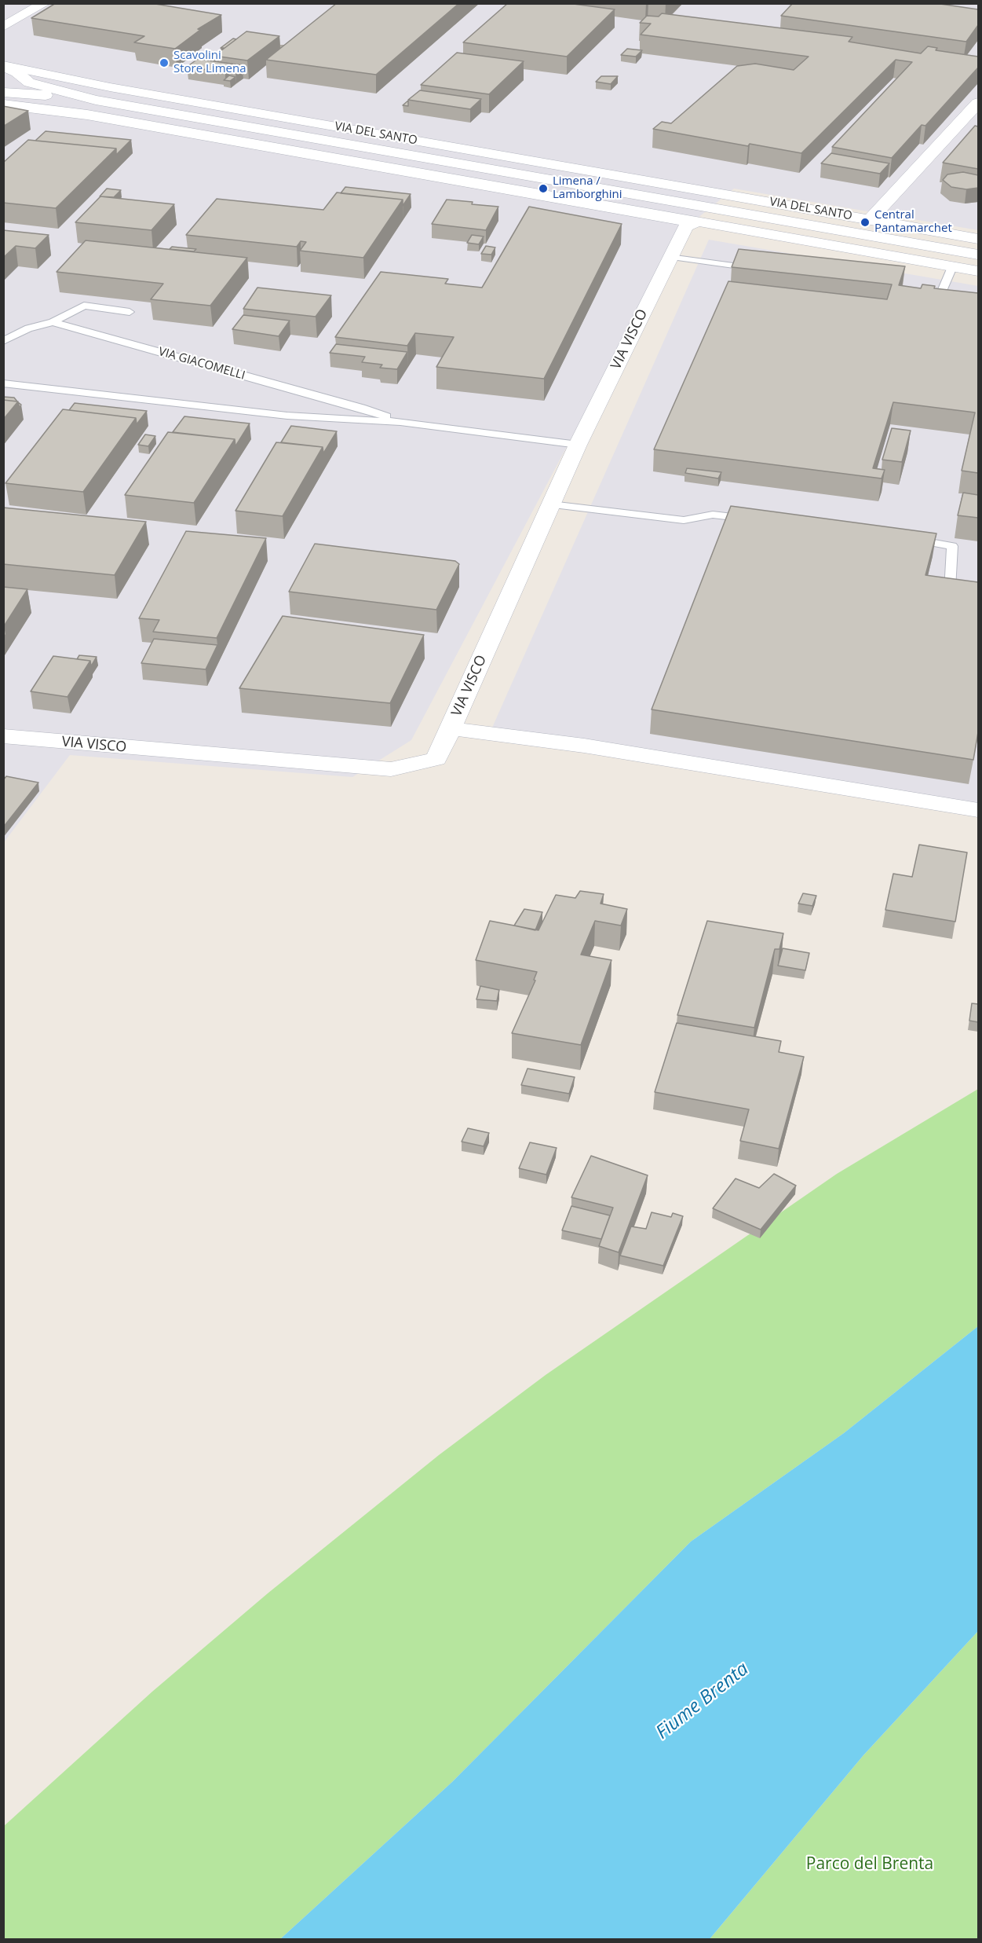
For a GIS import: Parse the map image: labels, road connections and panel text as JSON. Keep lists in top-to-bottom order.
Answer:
{
  "streets": {
    "street": ["VIA DEL SANTO", "VIA VISCO"],
    "lane": ["VIA GIACOMELLI"]
  },
  "crossings": [
    ["VIA VISCO", "VIA GIACOMELLI"]
  ],
  "water": ["Fiume Brenta"],
  "parks": ["Parco del Brenta"],
  "places": ["Scavolini Store Limena", "Limena / Lamborghini", "Central Pantamarchet"]
}
